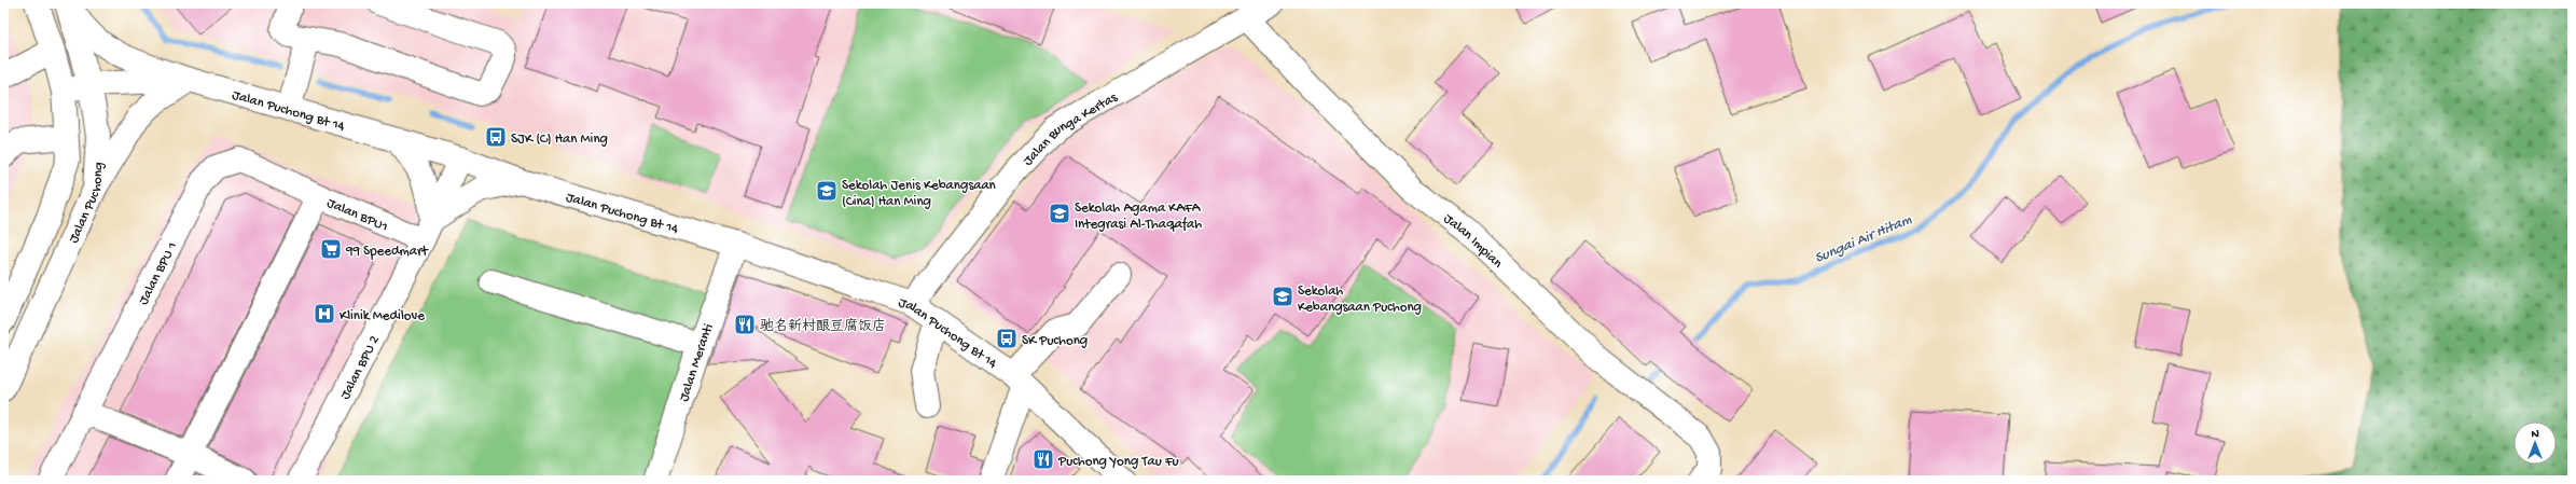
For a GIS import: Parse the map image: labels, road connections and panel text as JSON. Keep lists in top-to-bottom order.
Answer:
{
  "streets": {
    "street": [
      "Jalan Puchong Bt 14",
      "Jalan Bunga Kertas",
      "Jalan Puchong",
      "Jalan BPU1",
      "Jalan Impian",
      "Jalan BPU 1",
      "Jalan Meranti",
      "Jalan BPU 2"
    ]
  },
  "crossings": [
    ["Jalan Puchong Bt 14", "Jalan Bunga Kertas"],
    ["Jalan Puchong Bt 14", "Jalan Puchong"],
    ["Jalan Puchong Bt 14", "Jalan Meranti"],
    ["Jalan Puchong Bt 14", "Jalan BPU 2"],
    ["Jalan Bunga Kertas", "Jalan Impian"],
    ["Jalan BPU1", "Jalan BPU 1"],
    ["Jalan BPU1", "Jalan BPU 2"]
  ],
  "water": ["Sungai Air Hitam"],
  "places": {
    "bus stop": ["SJK (C) Han Ming", "SK Puchong"],
    "school or university": ["Sekolah Jenis Kebangsaan (Cina) Han Ming", "Sekolah Agama KAFA Integrasi Al-Thaqafah", "Sekolah Kebangsaan Puchong"],
    "supermarket": ["99 Speedmart"],
    "hospital": ["Klinik Medilove"],
    "restaurant": ["驰名新村酿豆腐饭店", "Puchong Yong Tau Fu"]
  },
  "north": "top"
}
